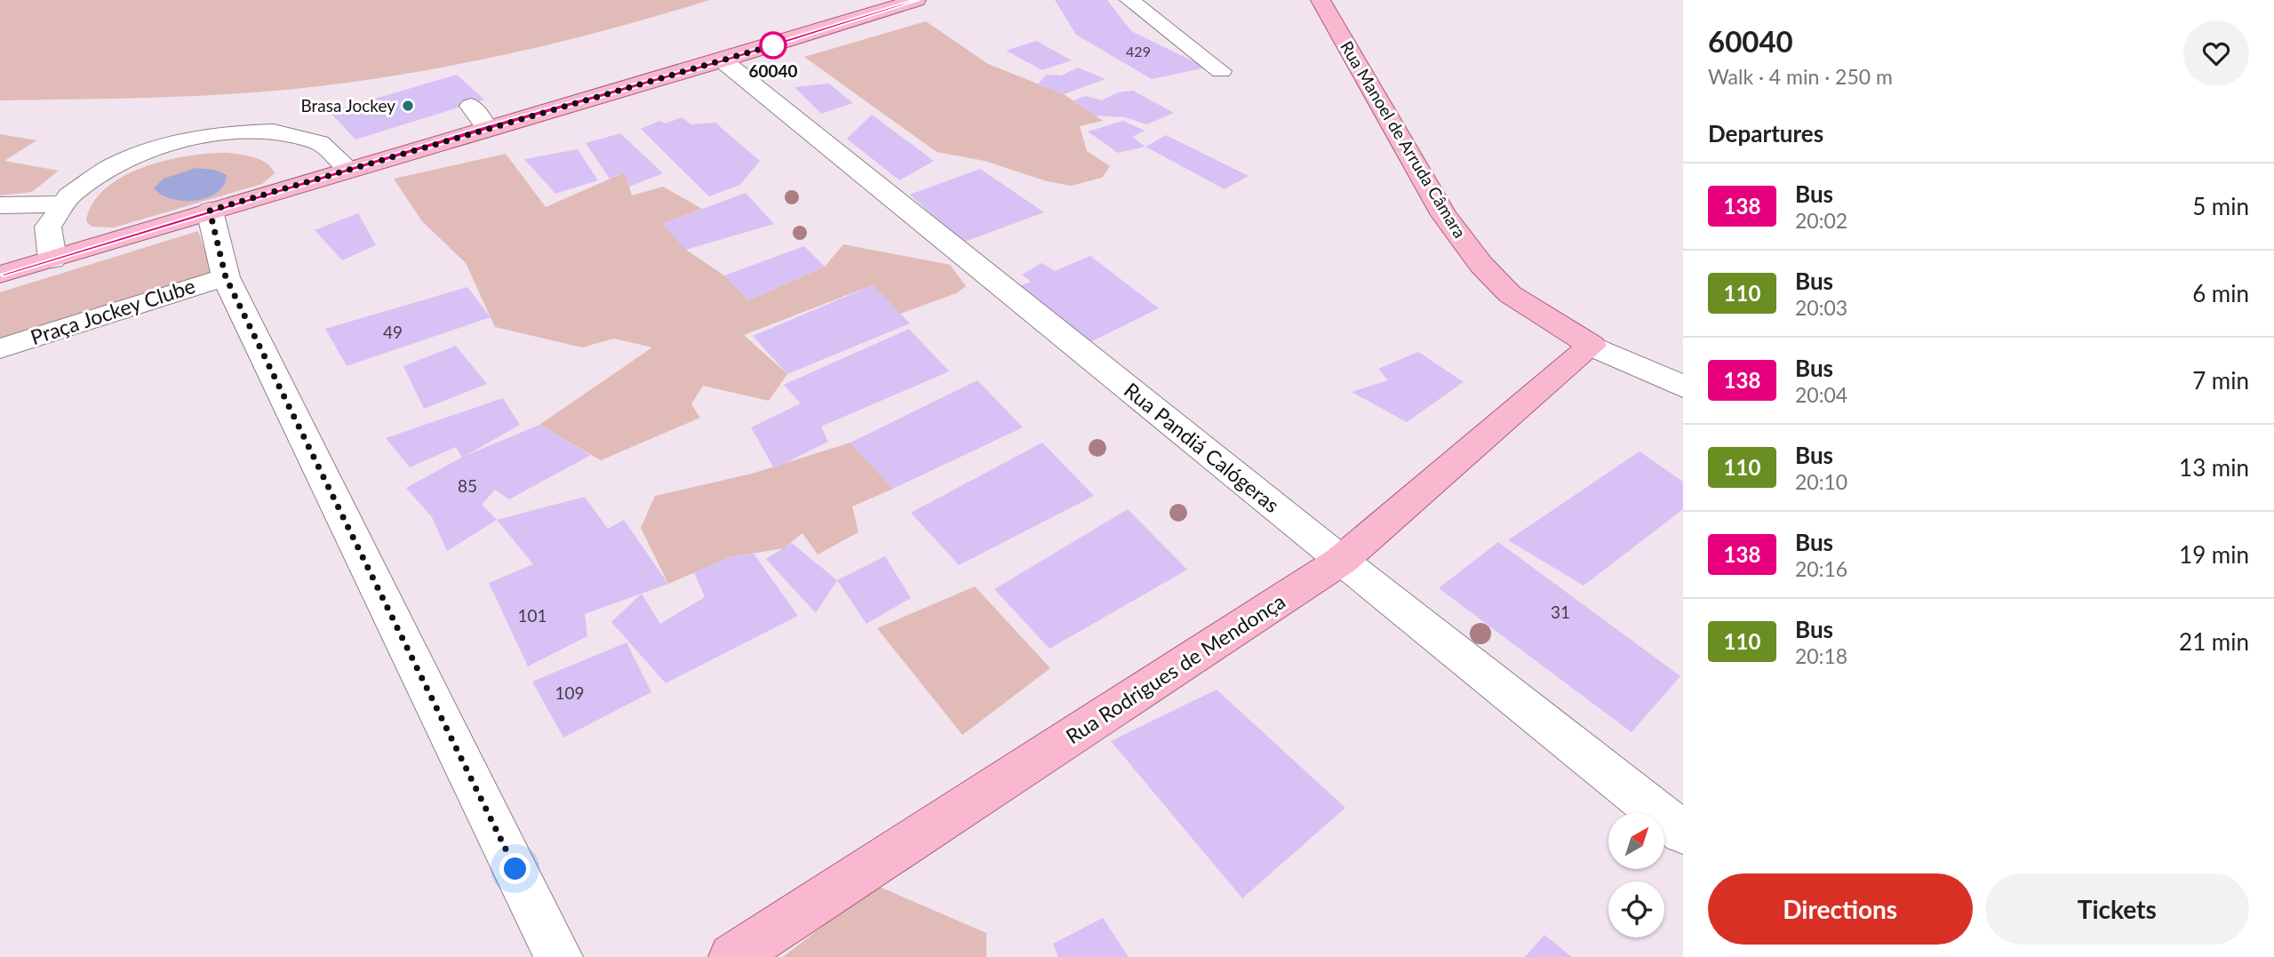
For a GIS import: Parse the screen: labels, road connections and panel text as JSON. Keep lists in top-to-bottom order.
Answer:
{
  "streets": {
    "main road": ["Rua Manoel de Arruda Câmara", "Rua Rodrigues de Mendonça"],
    "street": ["Praça Jockey Clube", "Rua Pandiá Calógeras"]
  },
  "crossings": [
    ["Rua Manoel de Arruda Câmara", "Rua Rodrigues de Mendonça"],
    ["Rua Pandiá Calógeras", "Rua Rodrigues de Mendonça"]
  ],
  "places": ["60040", "Brasa Jockey"],
  "lines": ["bus line 138"],
  "house_numbers": [
    "429",
    "49",
    "85",
    "31",
    "101",
    "109"
  ],
  "north": "top right",
  "page": {
    "heading": [
      ["60040", "Walk · 4 min · 250 m"],
      "Departures"
    ],
    "list": [
      {
        "mark": "138",
        "name": "Bus",
        "note": "20:02",
        "value": "5 min"
      },
      {
        "mark": "110",
        "name": "Bus",
        "note": "20:03",
        "value": "6 min"
      },
      {
        "mark": "138",
        "name": "Bus",
        "note": "20:04",
        "value": "7 min"
      },
      {
        "mark": "110",
        "name": "Bus",
        "note": "20:10",
        "value": "13 min"
      },
      {
        "mark": "138",
        "name": "Bus",
        "note": "20:16",
        "value": "19 min"
      },
      {
        "mark": "110",
        "name": "Bus",
        "note": "20:18",
        "value": "21 min"
      }
    ],
    "buttons": ["Directions", "Tickets"]
  }
}
